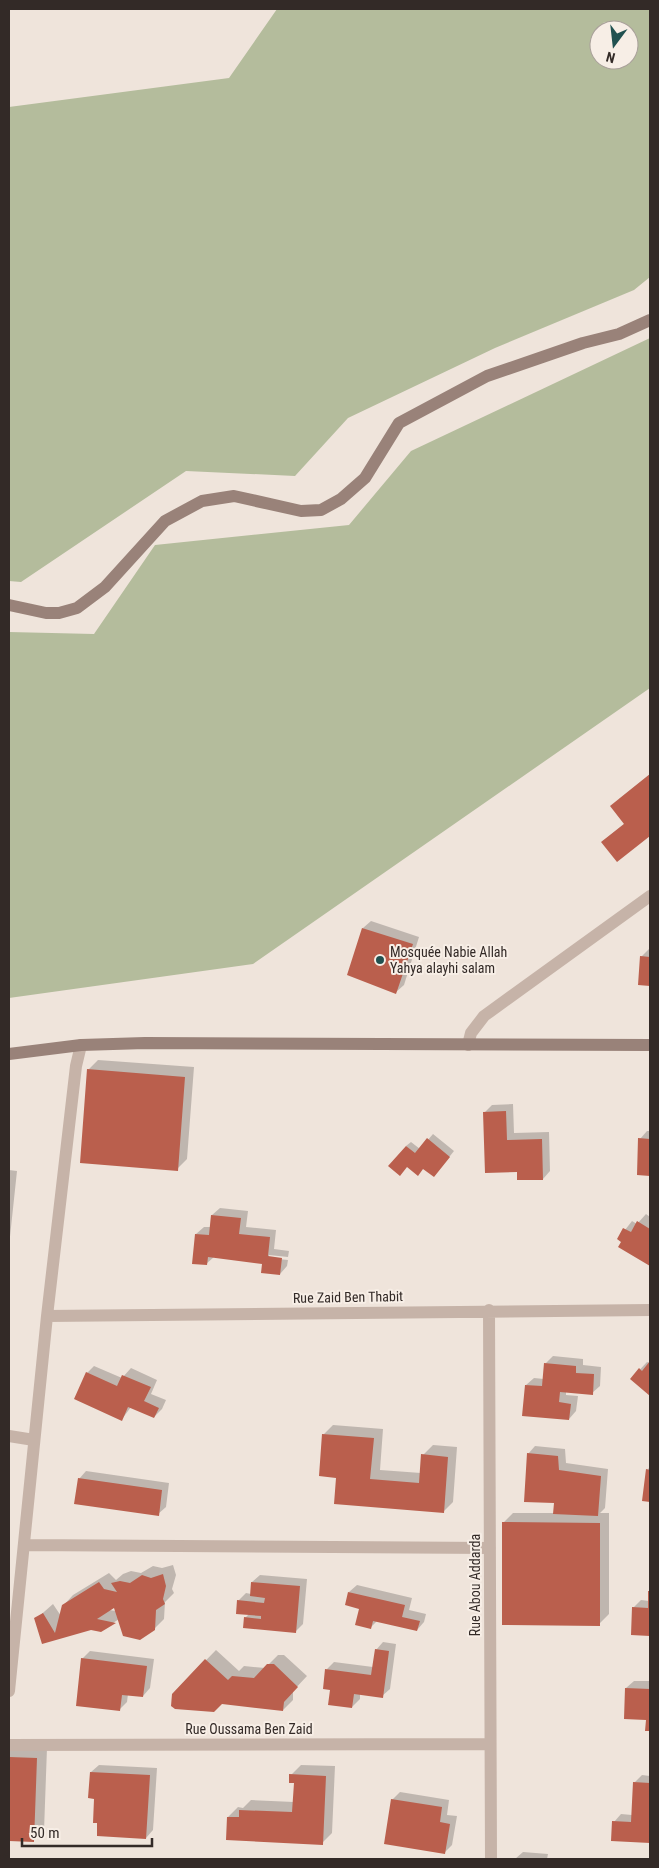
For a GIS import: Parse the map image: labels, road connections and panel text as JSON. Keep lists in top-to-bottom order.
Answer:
{
  "streets": {
    "street": ["Rue Zaid Ben Thabit", "Rue Abou Addarda", "Rue Oussama Ben Zaid"]
  },
  "crossings": [
    ["Rue Zaid Ben Thabit", "Rue Abou Addarda"],
    ["Rue Abou Addarda", "Rue Oussama Ben Zaid"]
  ],
  "places": ["Mosquée Nabie Allah Yahya alayhi salam"],
  "scale_bar": "50 m",
  "north": "bottom"
}
